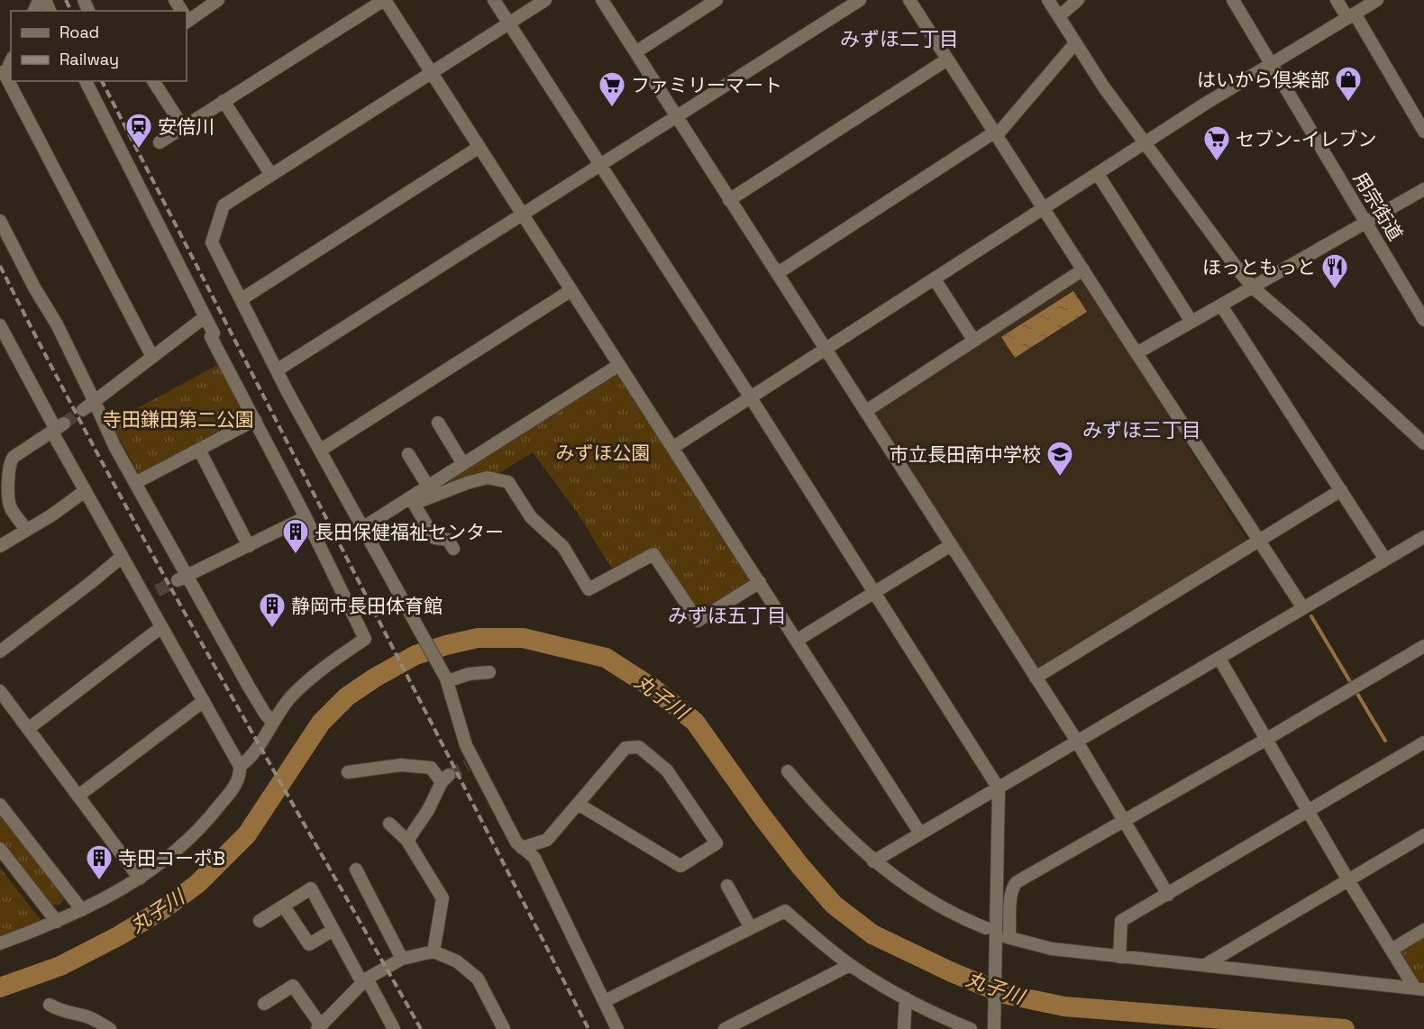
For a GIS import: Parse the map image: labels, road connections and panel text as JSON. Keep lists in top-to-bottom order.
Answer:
{
  "streets": {
    "street": ["用宗街道"]
  },
  "districts": ["みずほ二丁目", "みずほ三丁目", "みずほ五丁目"],
  "water": ["丸子川"],
  "parks": ["寺田鎌田第二公園", "みずほ公園"],
  "places": {
    "shop": ["はいから倶楽部"],
    "supermarket": ["ファミリーマート", "セブン-イレブン"],
    "station": ["安倍川"],
    "restaurant": ["ほっともっと"],
    "school or university": ["市立長田南中学校"],
    "building": ["長田保健福祉センター", "静岡市長田体育館", "寺田コーポB"]
  },
  "legend": ["Road", "Railway"]
}
